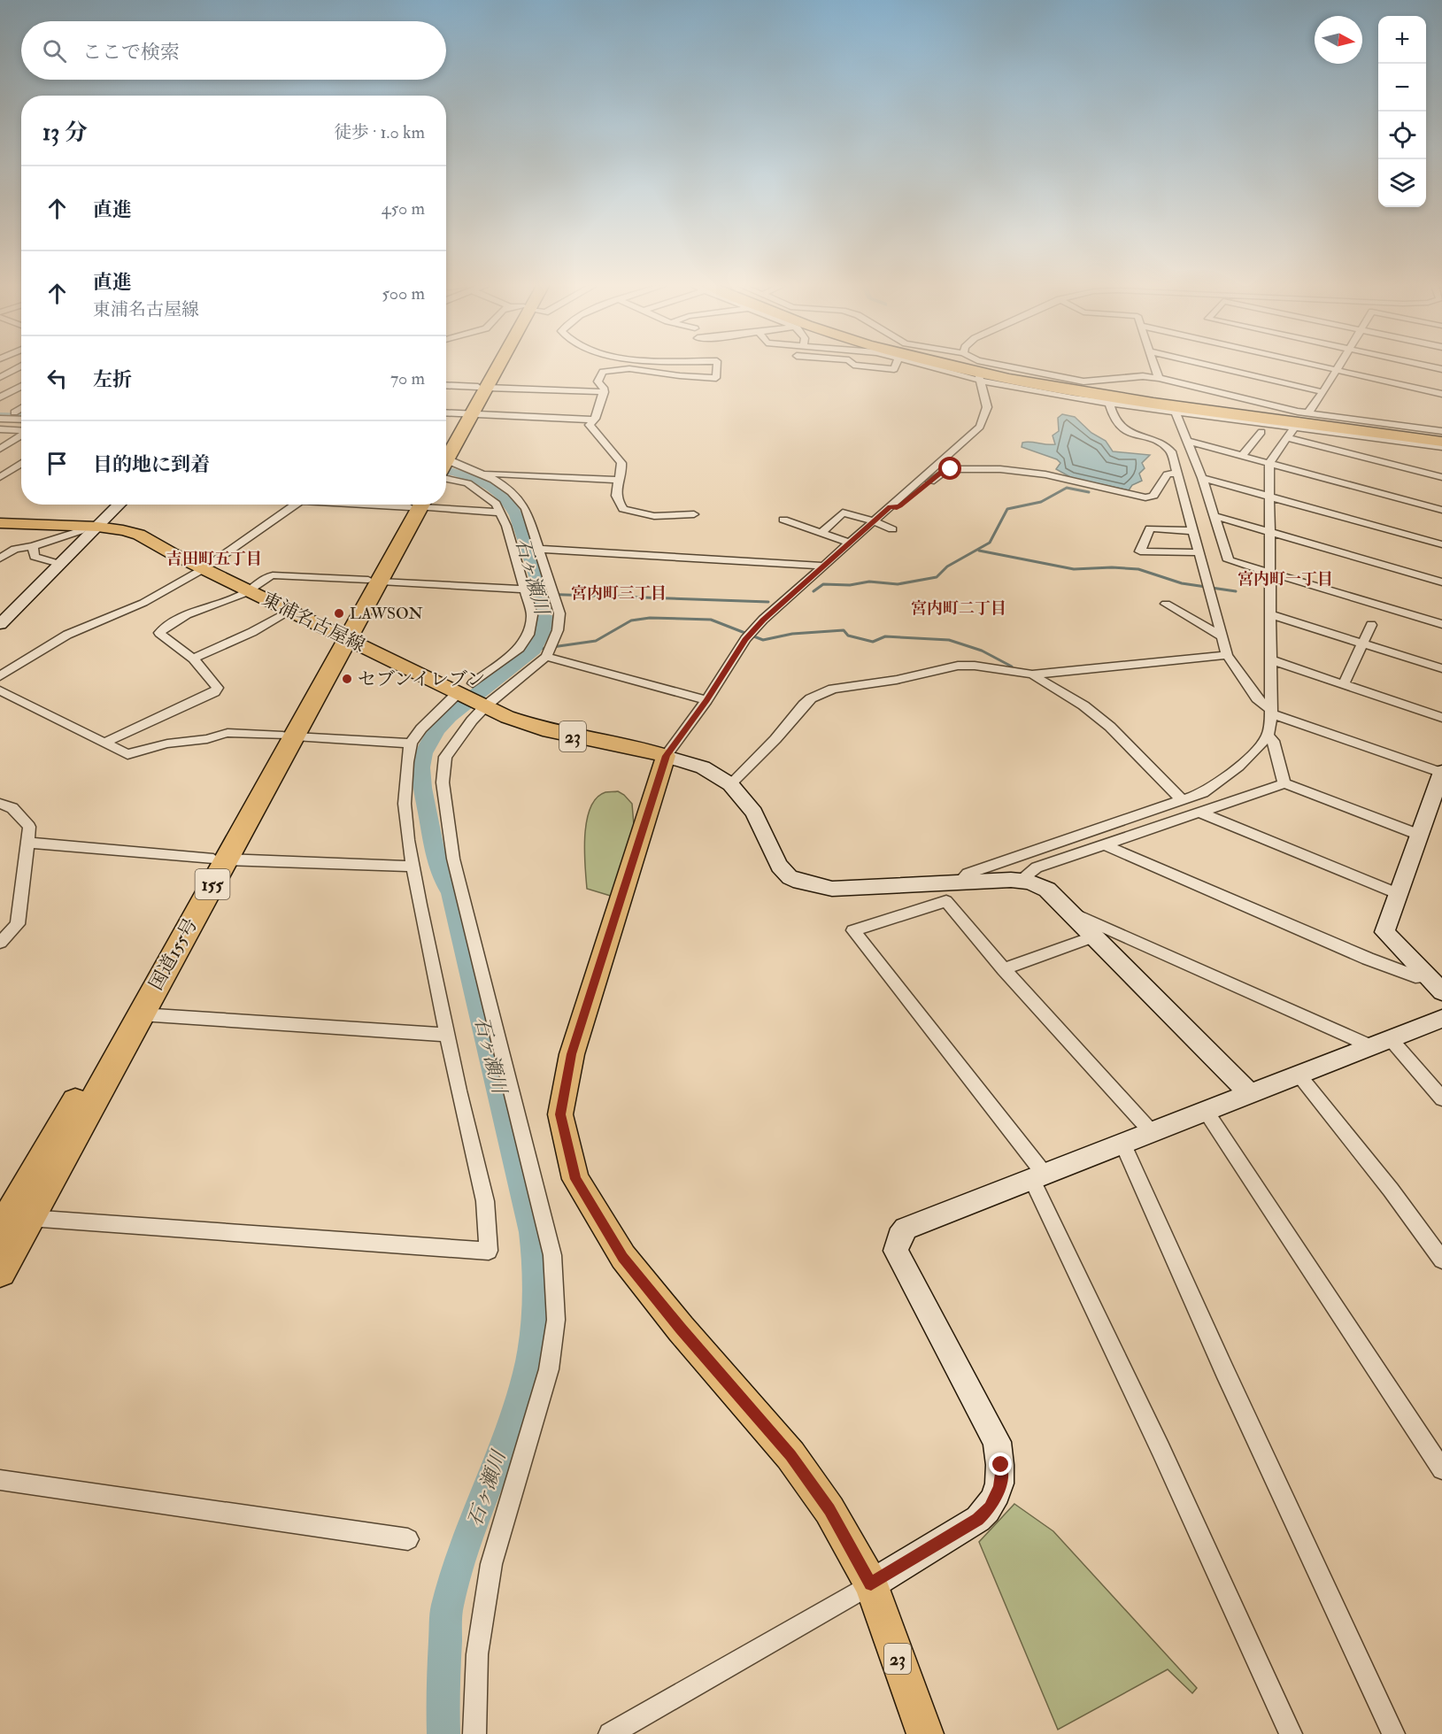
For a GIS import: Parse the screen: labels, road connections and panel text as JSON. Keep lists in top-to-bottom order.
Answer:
{
  "streets": {
    "highway": ["155", "国道155号"],
    "main road": ["東浦名古屋線", "23"]
  },
  "crossings": [
    ["東浦名古屋線", "23"],
    ["東浦名古屋線", "国道155号"]
  ],
  "districts": [
    "吉田町五丁目",
    "宮内町一丁目",
    "宮内町三丁目",
    "宮内町二丁目"
  ],
  "water": ["石ヶ瀬川"],
  "places": ["LAWSON", "セブンイレブン"],
  "north": "right",
  "page": {
    "map_buttons": ["+", "−"],
    "search": "ここで検索",
    "heading": ["13 分", "徒歩 · 1.0 km"],
    "list": [
      ["直進", "450 m"],
      ["直進", "東浦名古屋線", "500 m"],
      ["左折", "70 m"],
      "目的地に到着"
    ]
  }
}
